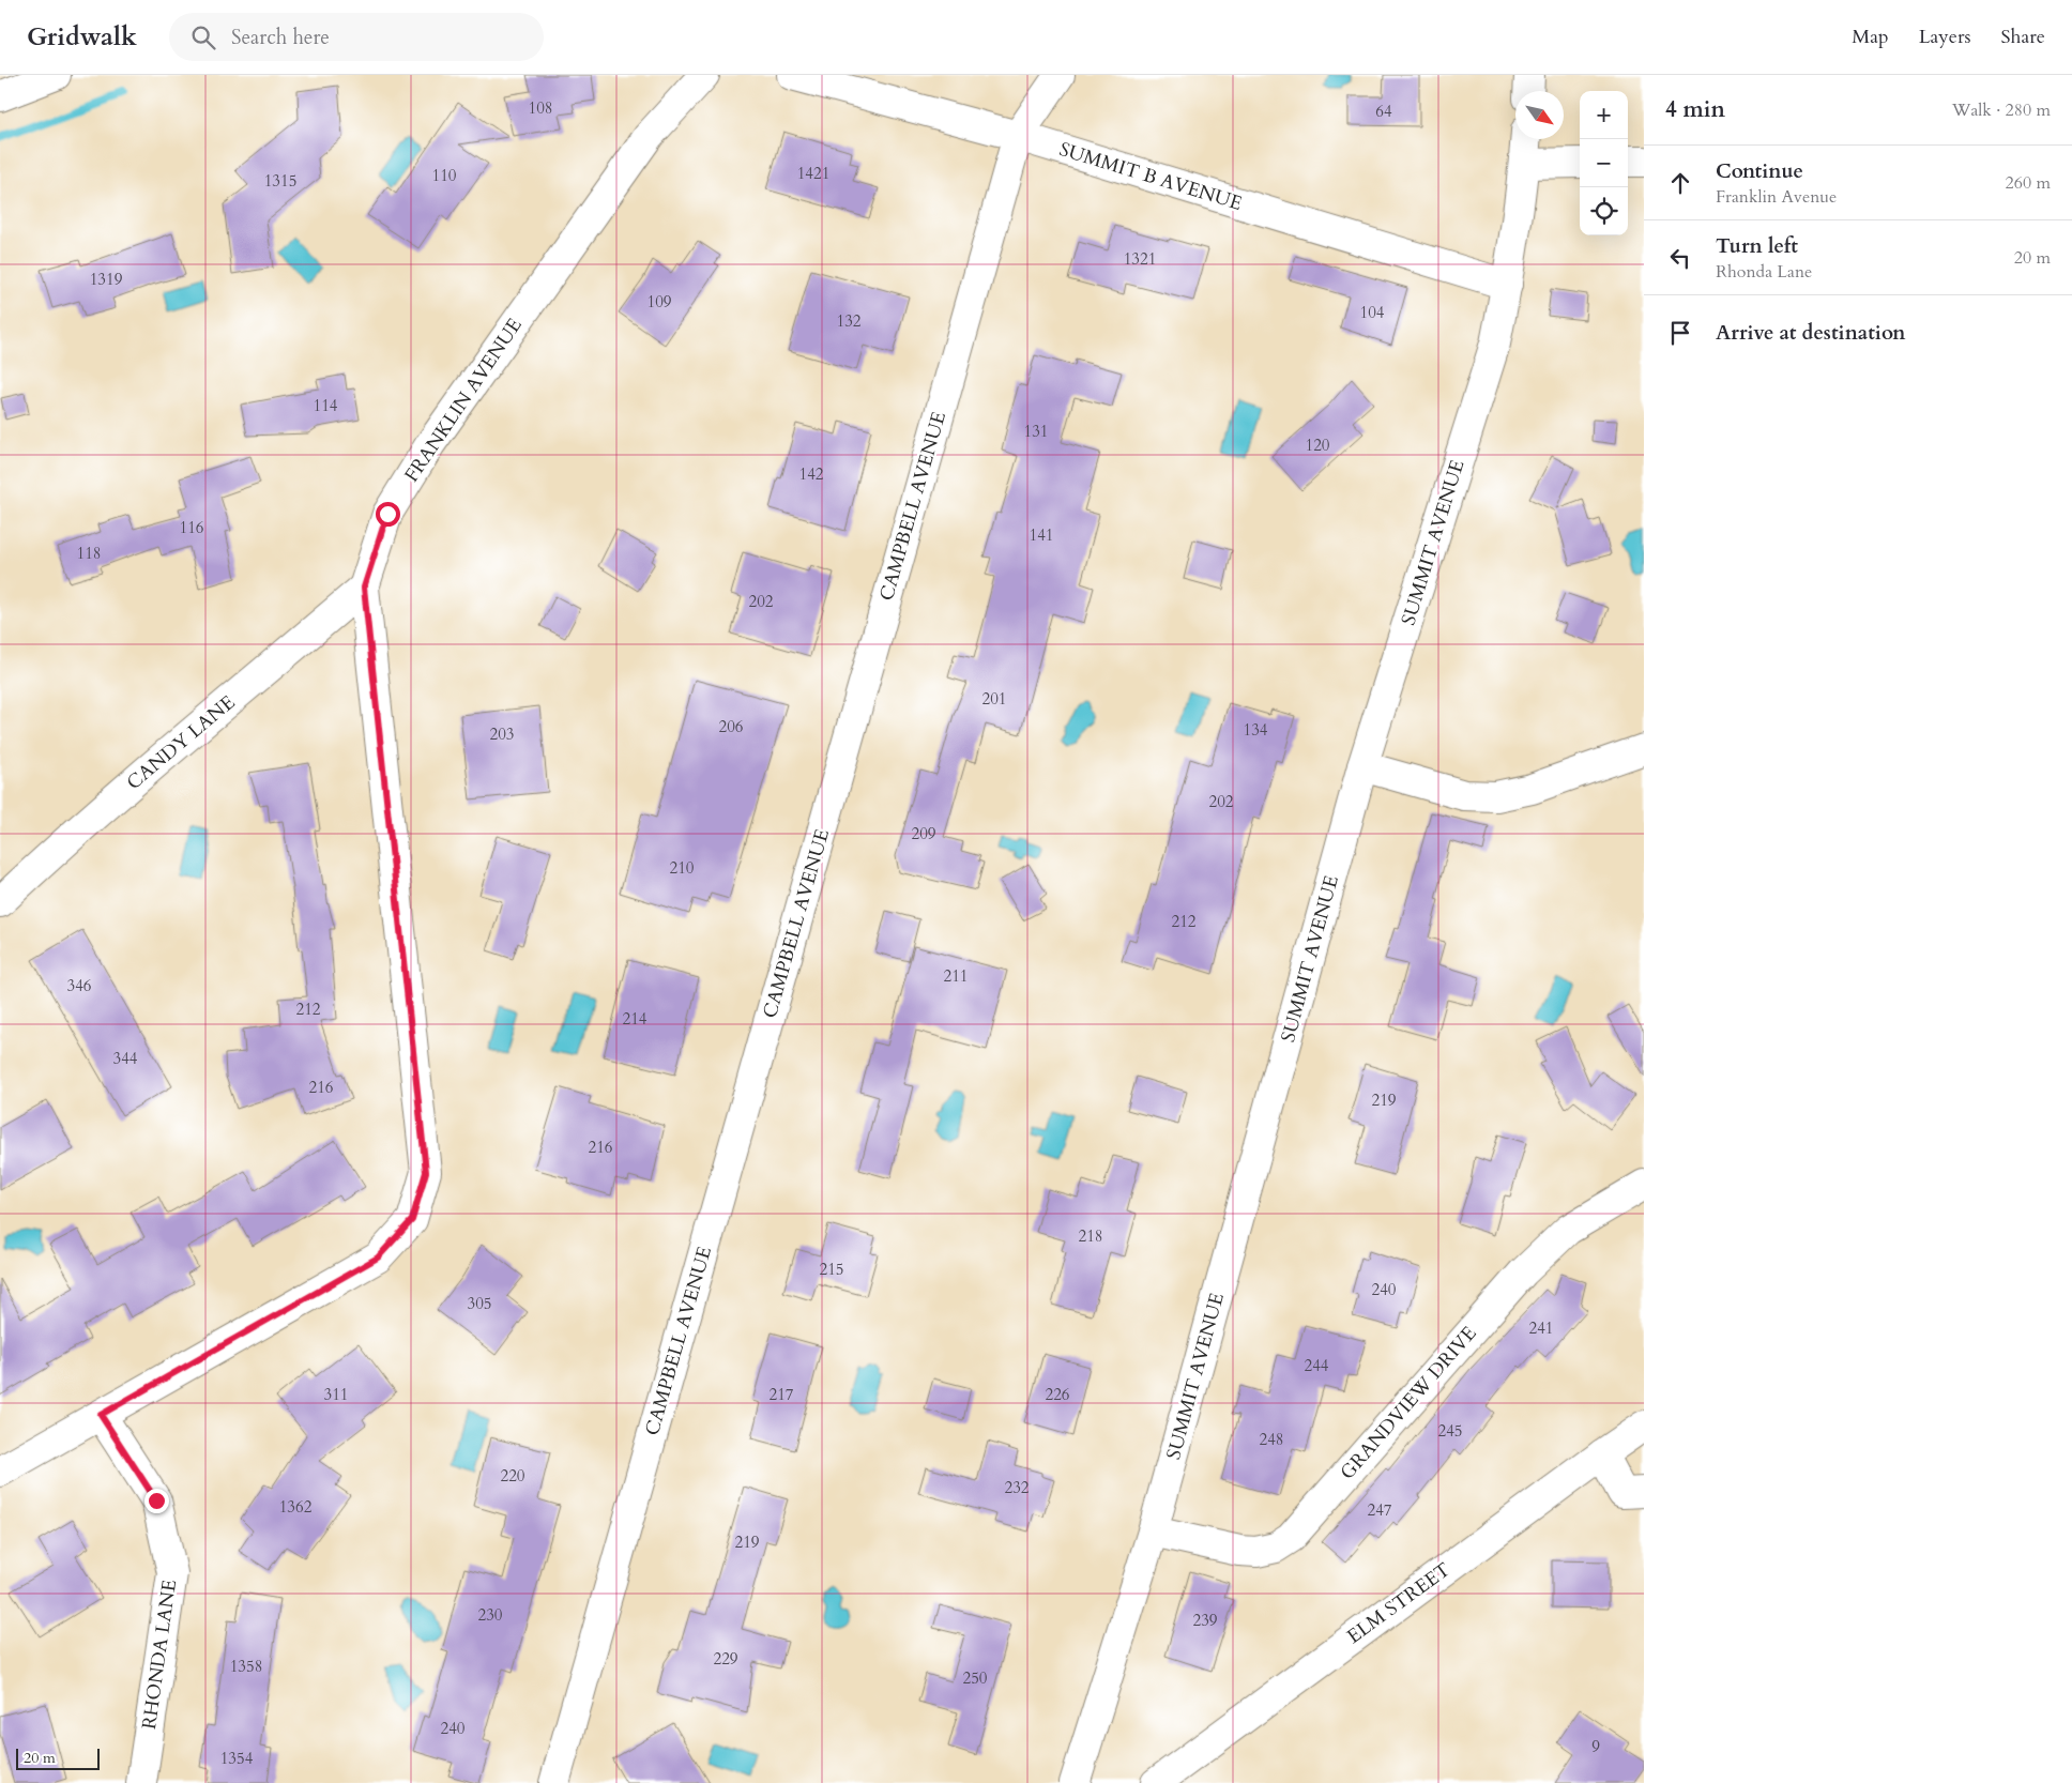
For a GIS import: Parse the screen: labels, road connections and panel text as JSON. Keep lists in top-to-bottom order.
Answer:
{
  "streets": {
    "street": [
      "SUMMIT B AVENUE",
      "FRANKLIN AVENUE",
      "CAMPBELL AVENUE",
      "SUMMIT AVENUE",
      "CANDY LANE",
      "GRANDVIEW DRIVE",
      "ELM STREET",
      "RHONDA LANE"
    ]
  },
  "crossings": [
    ["SUMMIT B AVENUE", "CAMPBELL AVENUE"],
    ["SUMMIT B AVENUE", "SUMMIT AVENUE"],
    ["FRANKLIN AVENUE", "CANDY LANE"],
    ["FRANKLIN AVENUE", "RHONDA LANE"],
    ["SUMMIT AVENUE", "GRANDVIEW DRIVE"]
  ],
  "house_numbers": [
    "108",
    "64",
    "1421",
    "110",
    "1315",
    "1321",
    "1319",
    "109",
    "104",
    "132",
    "114",
    "131",
    "120",
    "142",
    "116",
    "141",
    "118",
    "202",
    "201",
    "206",
    "134",
    "203",
    "202",
    "209",
    "210",
    "212",
    "211",
    "346",
    "212",
    "214",
    "344",
    "216",
    "219",
    "216",
    "218",
    "215",
    "240",
    "305",
    "241",
    "244",
    "311",
    "217",
    "226",
    "245",
    "248",
    "220",
    "232",
    "1362",
    "247",
    "219",
    "230",
    "239",
    "229",
    "1358",
    "250",
    "240",
    "9",
    "1354"
  ],
  "scale_bar": "20 m",
  "north": "bottom right",
  "page": {
    "header": "Gridwalk",
    "search": "Search here",
    "nav": ["Map", "Layers", "Share"],
    "heading": ["4 min", "Walk · 280 m"],
    "map_buttons": ["+", "−"],
    "list": [
      ["Continue", "Franklin Avenue", "260 m"],
      ["Turn left", "Rhonda Lane", "20 m"],
      "Arrive at destination"
    ],
    "scale": "20 m"
  }
}
